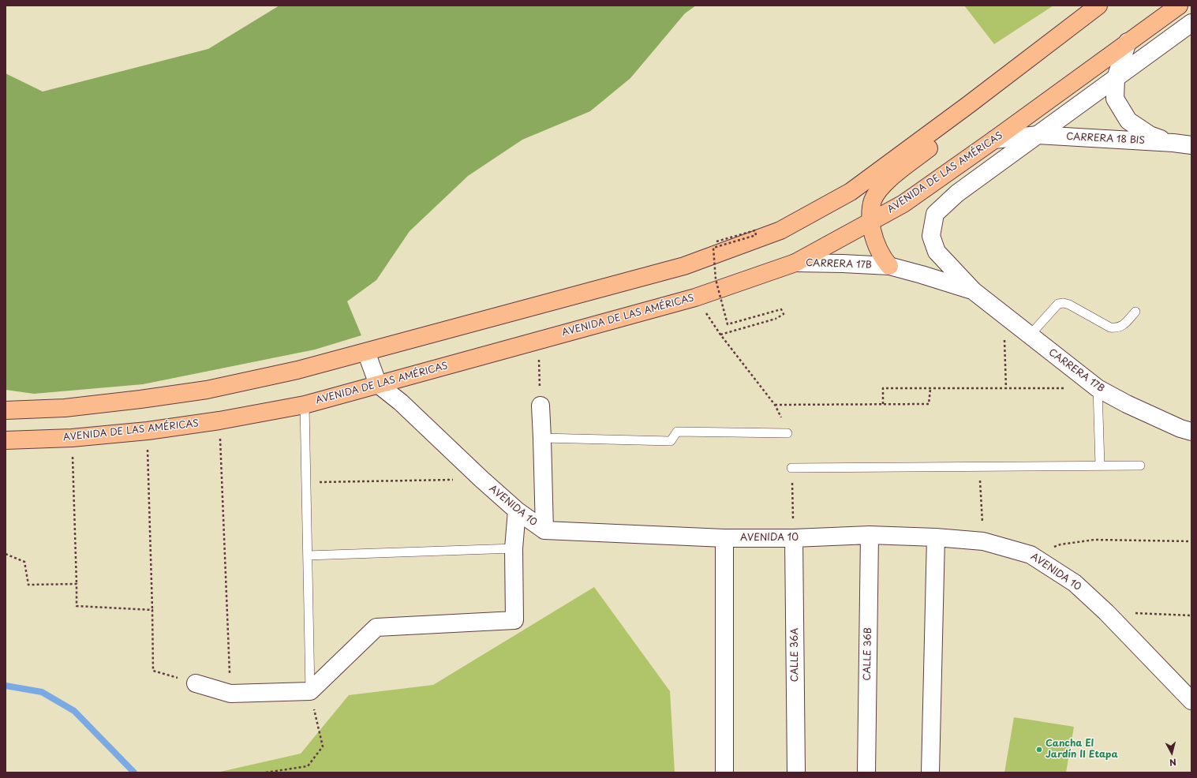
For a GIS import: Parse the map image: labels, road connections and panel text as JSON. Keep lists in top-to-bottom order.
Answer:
{
  "streets": {
    "main road": ["AVENIDA DE LAS AMÉRICAS"],
    "street": [
      "CARRERA 18 BIS",
      "CARRERA 17B",
      "AVENIDA 10",
      "CALLE 36B",
      "CALLE 36A"
    ]
  },
  "crossings": [
    ["CARRERA 18 BIS", "AVENIDA DE LAS AMÉRICAS"],
    ["CARRERA 18 BIS", "CARRERA 17B"],
    ["AVENIDA DE LAS AMÉRICAS", "CARRERA 17B"],
    ["AVENIDA DE LAS AMÉRICAS", "AVENIDA 10"],
    ["AVENIDA 10", "CALLE 36B"],
    ["AVENIDA 10", "CALLE 36A"]
  ],
  "places": ["Cancha El Jardín II Etapa"],
  "north": "bottom"
}
